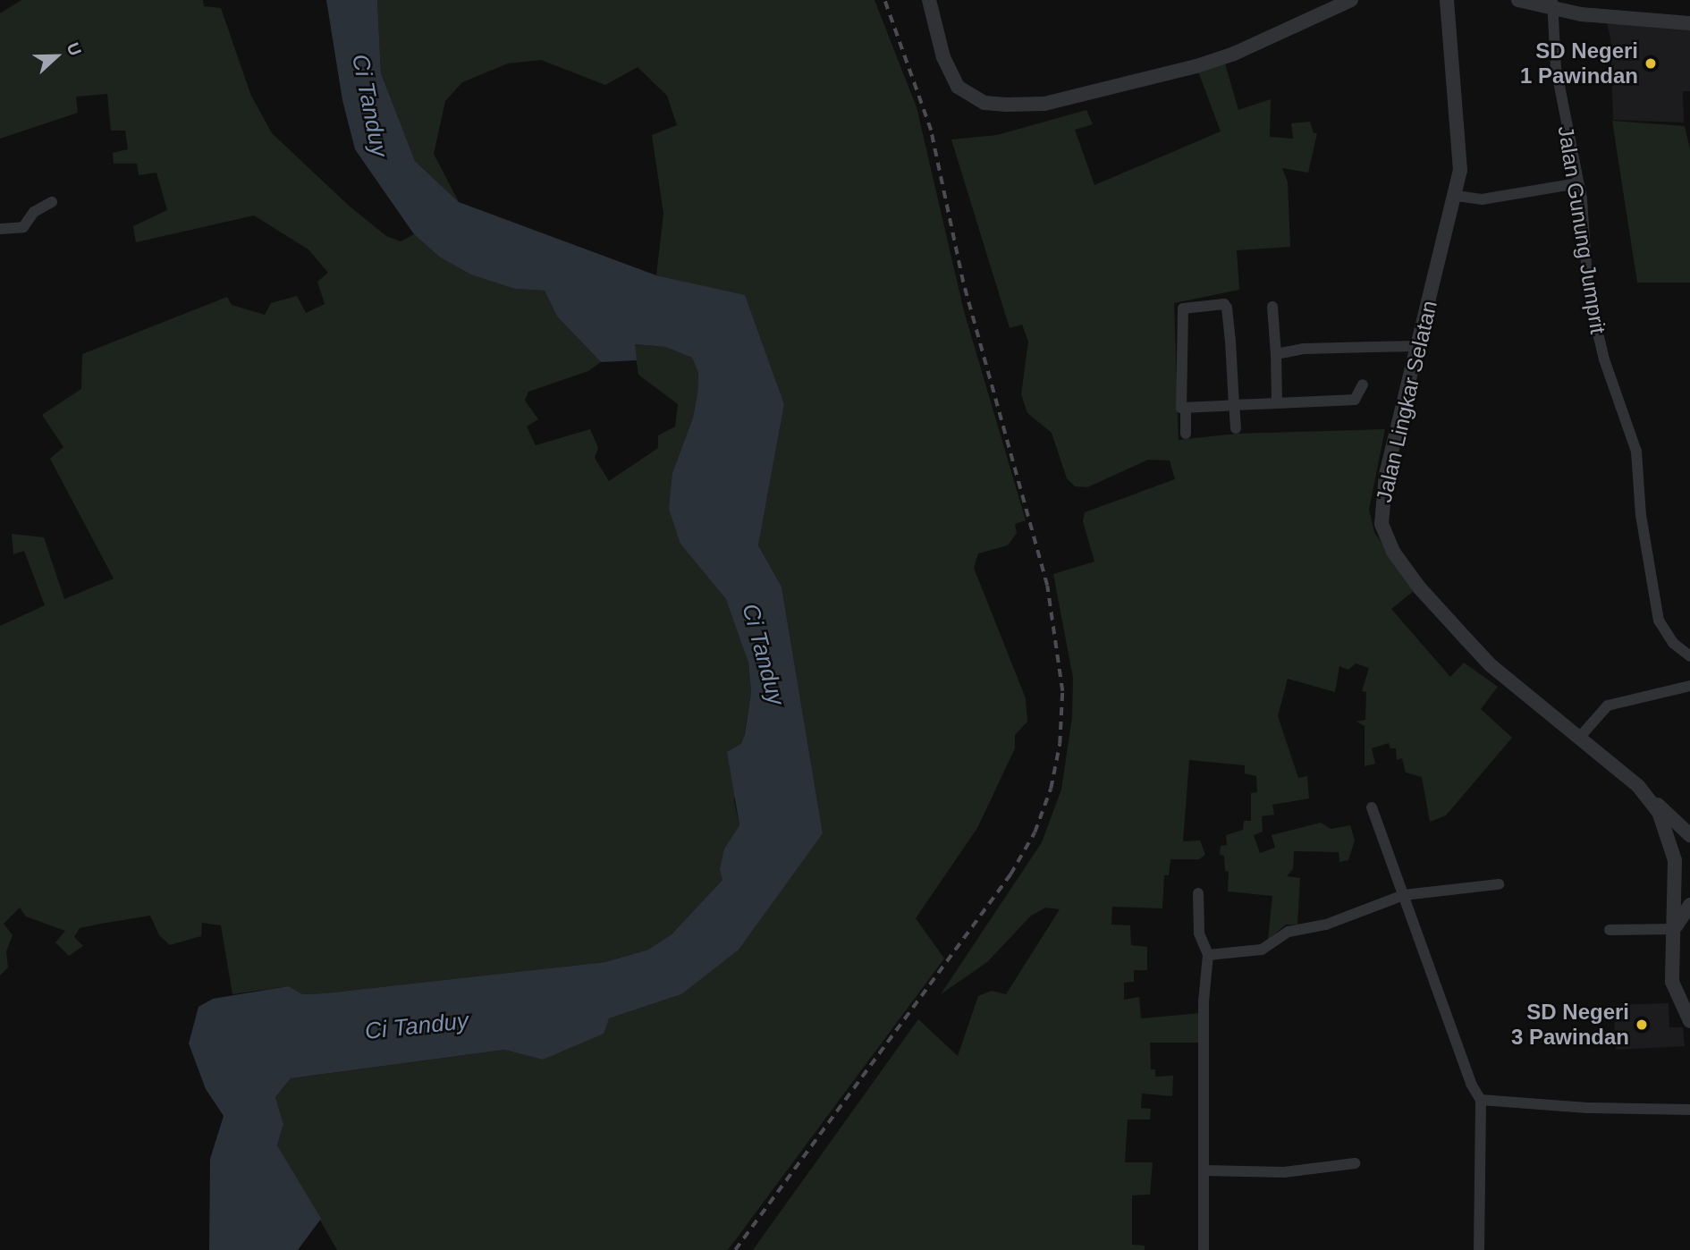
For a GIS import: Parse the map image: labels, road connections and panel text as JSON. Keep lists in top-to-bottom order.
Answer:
{
  "streets": {
    "street": ["Jalan Gunung Jumprit", "Jalan Lingkar Selatan"]
  },
  "water": ["Ci Tanduy"],
  "places": ["SD Negeri 1 Pawindan", "SD Negeri 3 Pawindan"],
  "north": "right"
}
